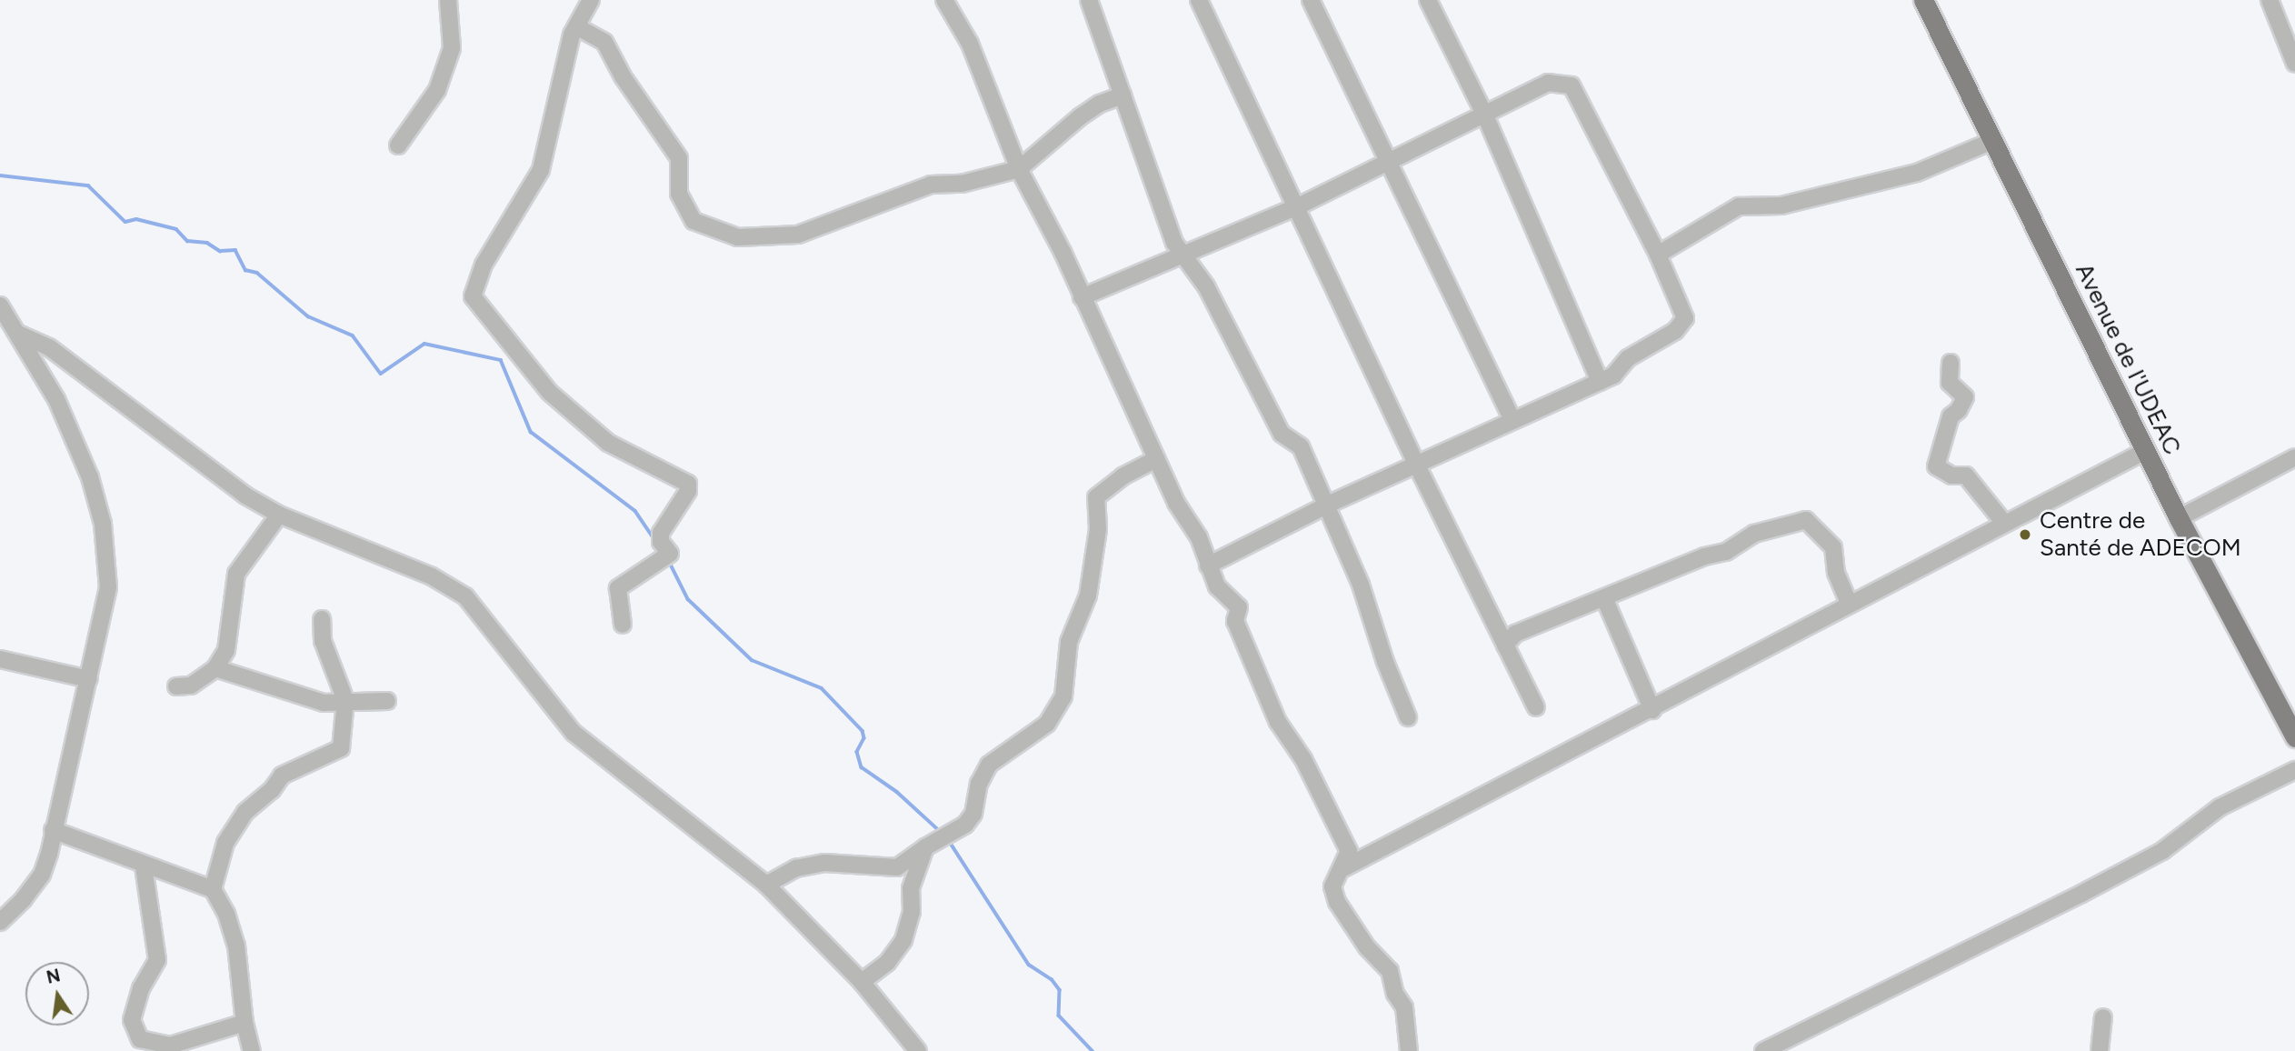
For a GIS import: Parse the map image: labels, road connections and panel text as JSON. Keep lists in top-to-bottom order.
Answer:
{
  "streets": {
    "main road": ["Avenue de I'UDEAC"]
  },
  "places": ["Centre de Santé de ADECOM"],
  "north": "top"
}
